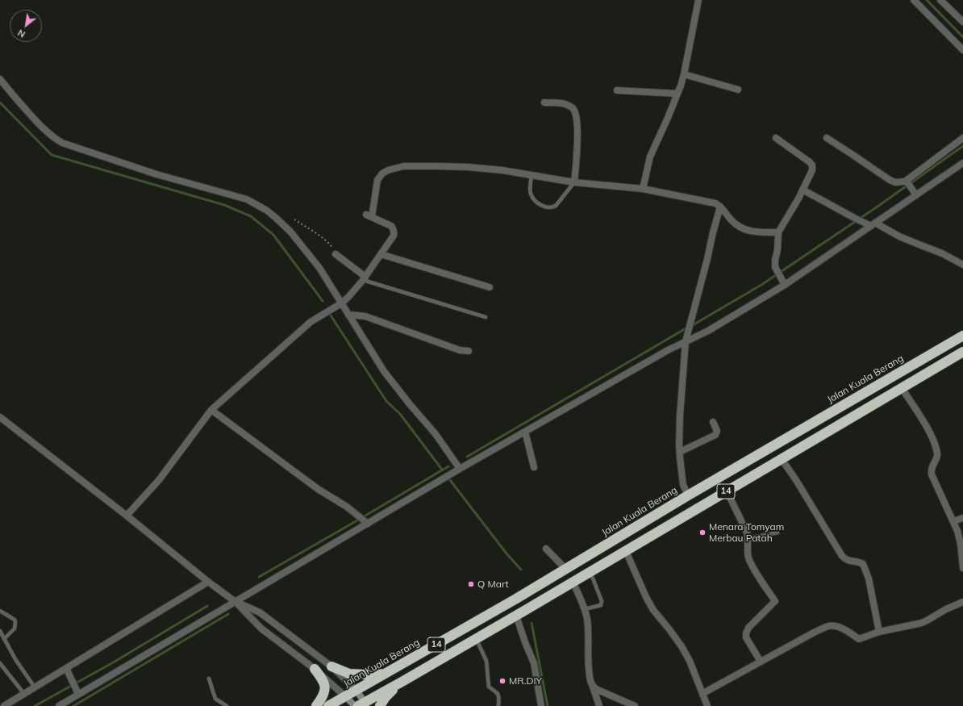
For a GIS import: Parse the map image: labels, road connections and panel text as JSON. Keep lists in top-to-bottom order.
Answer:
{
  "streets": {
    "highway": ["Jalan Kuala Berang", "14"]
  },
  "places": ["Menara Tomyam Merbau Patah", "Q Mart", "MR.DIY"],
  "north": "bottom left"
}
